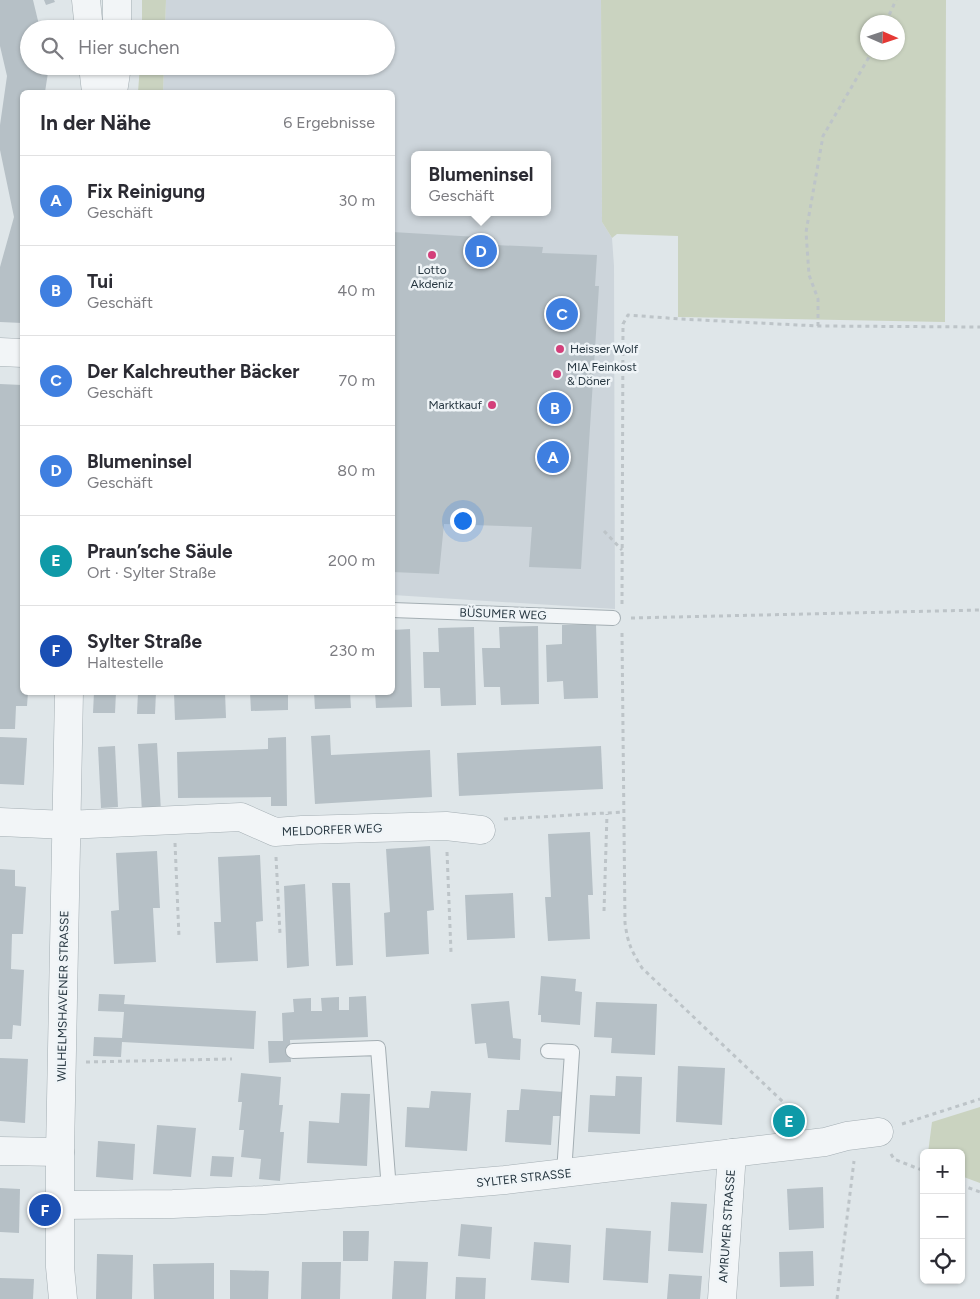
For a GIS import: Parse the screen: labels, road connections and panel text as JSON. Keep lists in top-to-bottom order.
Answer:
{
  "streets": {
    "street": [
      "MELDORFER WEG",
      "WILHELMSHAVENER STRASSE",
      "SYLTER STRASSE",
      "AMRUMER STRASSE"
    ],
    "lane": ["BÜSUMER WEG"]
  },
  "crossings": [
    ["MELDORFER WEG", "WILHELMSHAVENER STRASSE"],
    ["WILHELMSHAVENER STRASSE", "SYLTER STRASSE"],
    ["SYLTER STRASSE", "AMRUMER STRASSE"]
  ],
  "places": [
    "Lotto Akdeniz",
    "Heisser Wolf",
    "MIA Feinkost & Döner",
    "Marktkauf"
  ],
  "north": "right",
  "page": {
    "search": "Hier suchen",
    "heading": ["In der Nähe", "6 Ergebnisse"],
    "popup": ["Blumeninsel", "Geschäft"],
    "list": [
      {
        "mark": "A",
        "name": "Fix Reinigung",
        "note": "Geschäft",
        "value": "30 m"
      },
      {
        "mark": "B",
        "name": "Tui",
        "note": "Geschäft",
        "value": "40 m"
      },
      {
        "mark": "C",
        "name": "Der Kalchreuther Bäcker",
        "note": "Geschäft",
        "value": "70 m"
      },
      {
        "mark": "D",
        "name": "Blumeninsel",
        "note": "Geschäft",
        "value": "80 m"
      },
      {
        "mark": "E",
        "name": "Praun’sche Säule",
        "note": "Ort · Sylter Straße",
        "value": "200 m"
      },
      {
        "mark": "F",
        "name": "Sylter Straße",
        "note": "Haltestelle",
        "value": "230 m"
      }
    ],
    "pins": [
      "D",
      "C",
      "B",
      "A",
      "E",
      "F"
    ],
    "map_buttons": ["+", "−"]
  }
}
